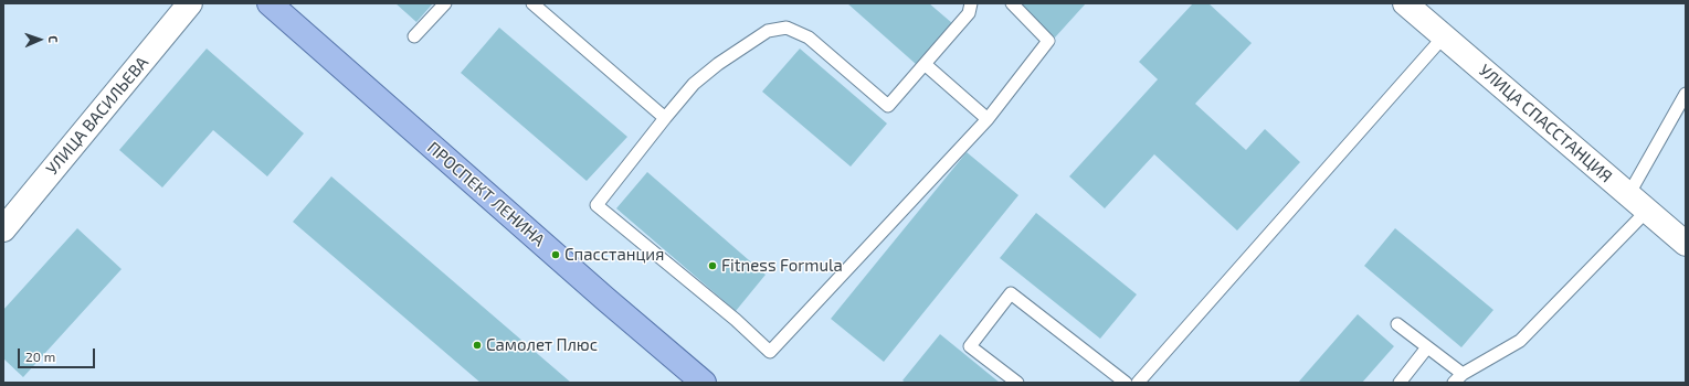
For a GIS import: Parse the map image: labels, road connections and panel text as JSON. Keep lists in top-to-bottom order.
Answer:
{
  "streets": {
    "main road": ["ПРОСПЕКТ ЛЕНИНА"],
    "street": ["УЛИЦА ВАСИЛЬЕВА", "УЛИЦА СПАССТАНЦИЯ"]
  },
  "places": ["Спасстанция", "Fitness Formula", "Самолет Плюс"],
  "scale_bar": "20 m",
  "north": "right"
}
